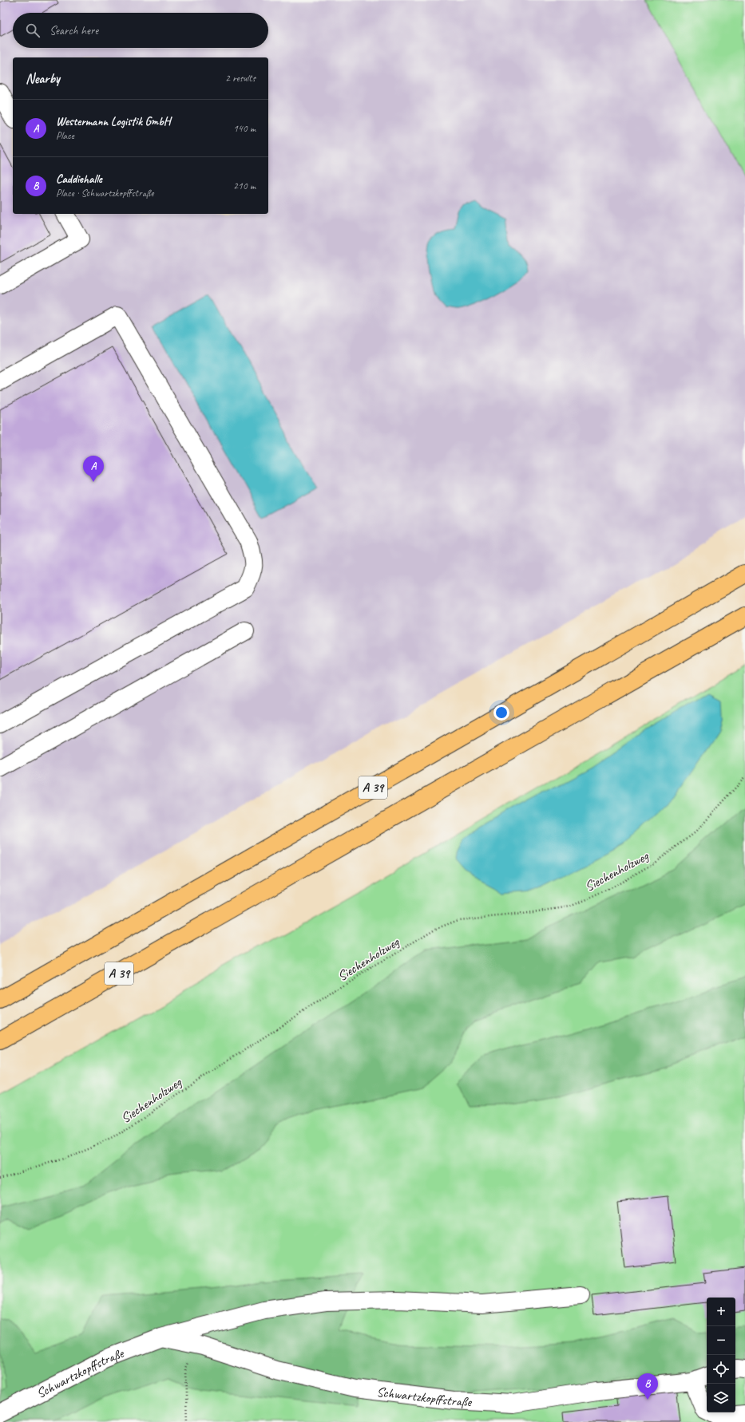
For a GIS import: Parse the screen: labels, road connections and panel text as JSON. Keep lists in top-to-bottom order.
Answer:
{
  "streets": {
    "highway": ["A 39"],
    "street": ["Schwartzkopffstraße"],
    "path": ["Siechenholzweg"]
  },
  "page": {
    "search": "Search here",
    "heading": ["Nearby", "2 results"],
    "list": [
      {
        "mark": "A",
        "name": "Westermann Logistik GmbH",
        "note": "Place",
        "value": "140 m"
      },
      {
        "mark": "B",
        "name": "Caddiehalle",
        "note": "Place · Schwartzkopffstraße",
        "value": "210 m"
      }
    ],
    "pins": ["A", "B"],
    "map_buttons": ["+", "−"]
  }
}
